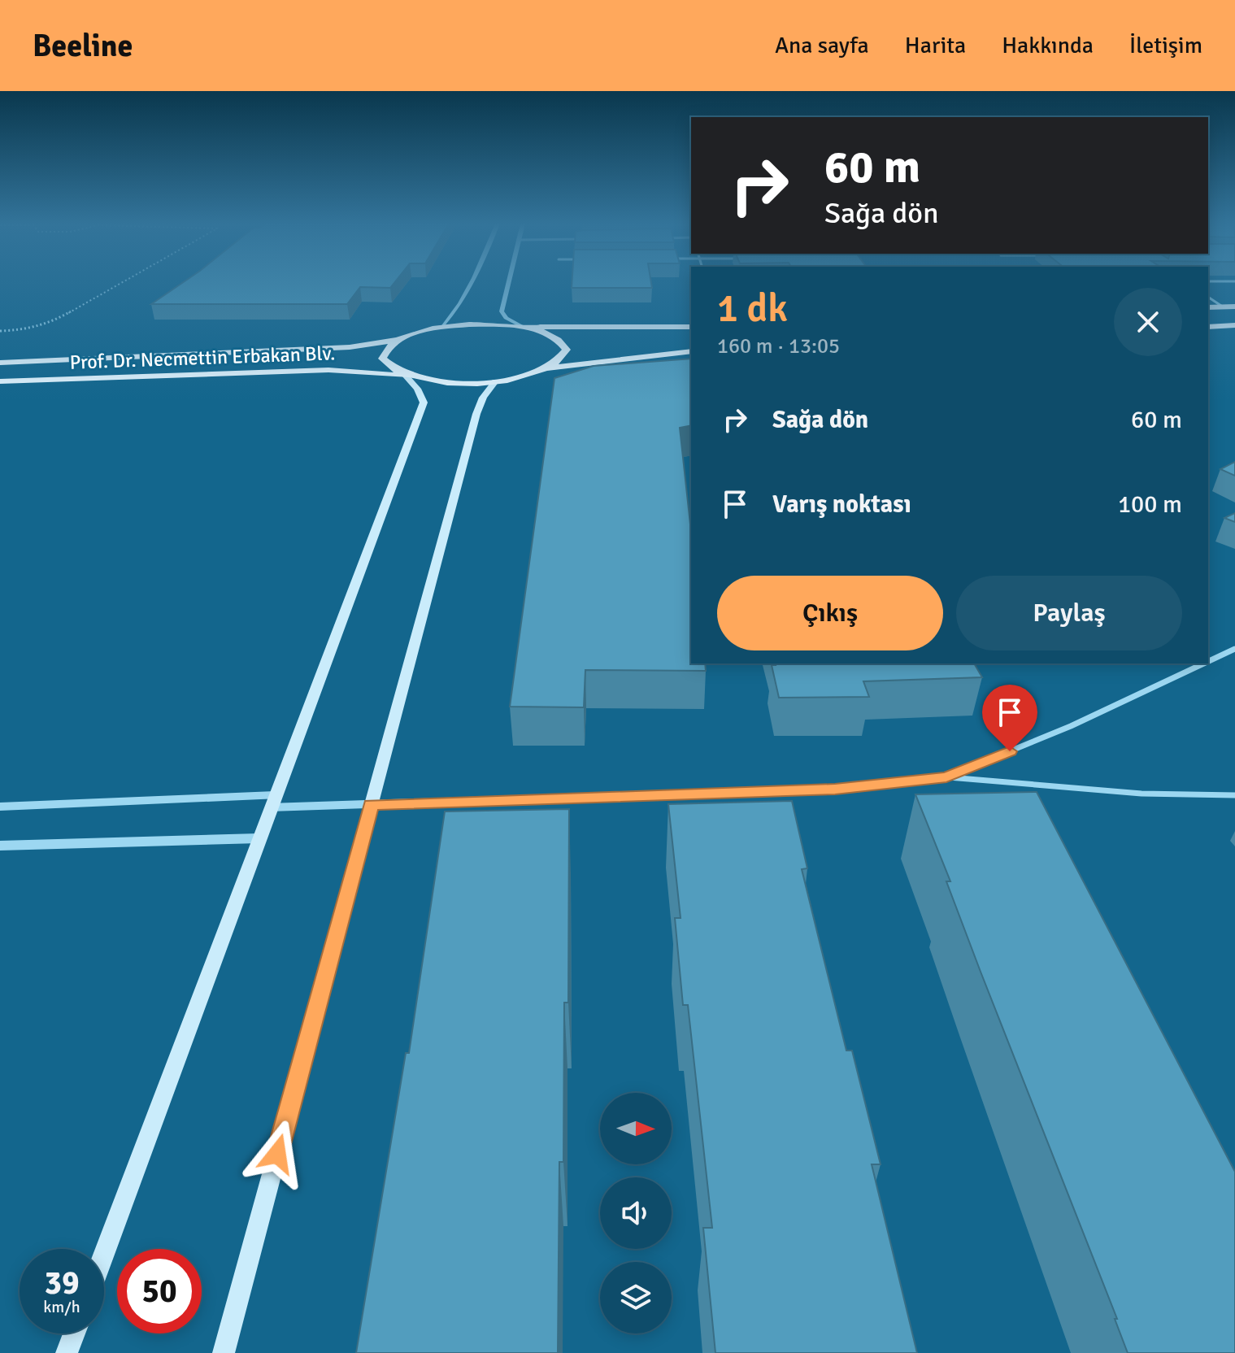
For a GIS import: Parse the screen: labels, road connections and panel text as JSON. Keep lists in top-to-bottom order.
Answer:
{
  "streets": {
    "main road": ["Prof. Dr. Necmettin Erbakan Blv."]
  },
  "north": "right",
  "page": {
    "header": "Beeline",
    "nav": [
      "Ana sayfa",
      "Harita",
      "Hakkında",
      "İletişim"
    ],
    "turn": ["60 m", "Sağa dön"],
    "heading": ["1 dk", "160 m · 13:05"],
    "list": [
      {
        "name": "Sağa dön",
        "value": "60 m"
      },
      {
        "name": "Varış noktası",
        "value": "100 m"
      }
    ],
    "buttons": ["Çıkış", "Paylaş"],
    "speed": "39 km/h",
    "limit": "50"
  }
}
